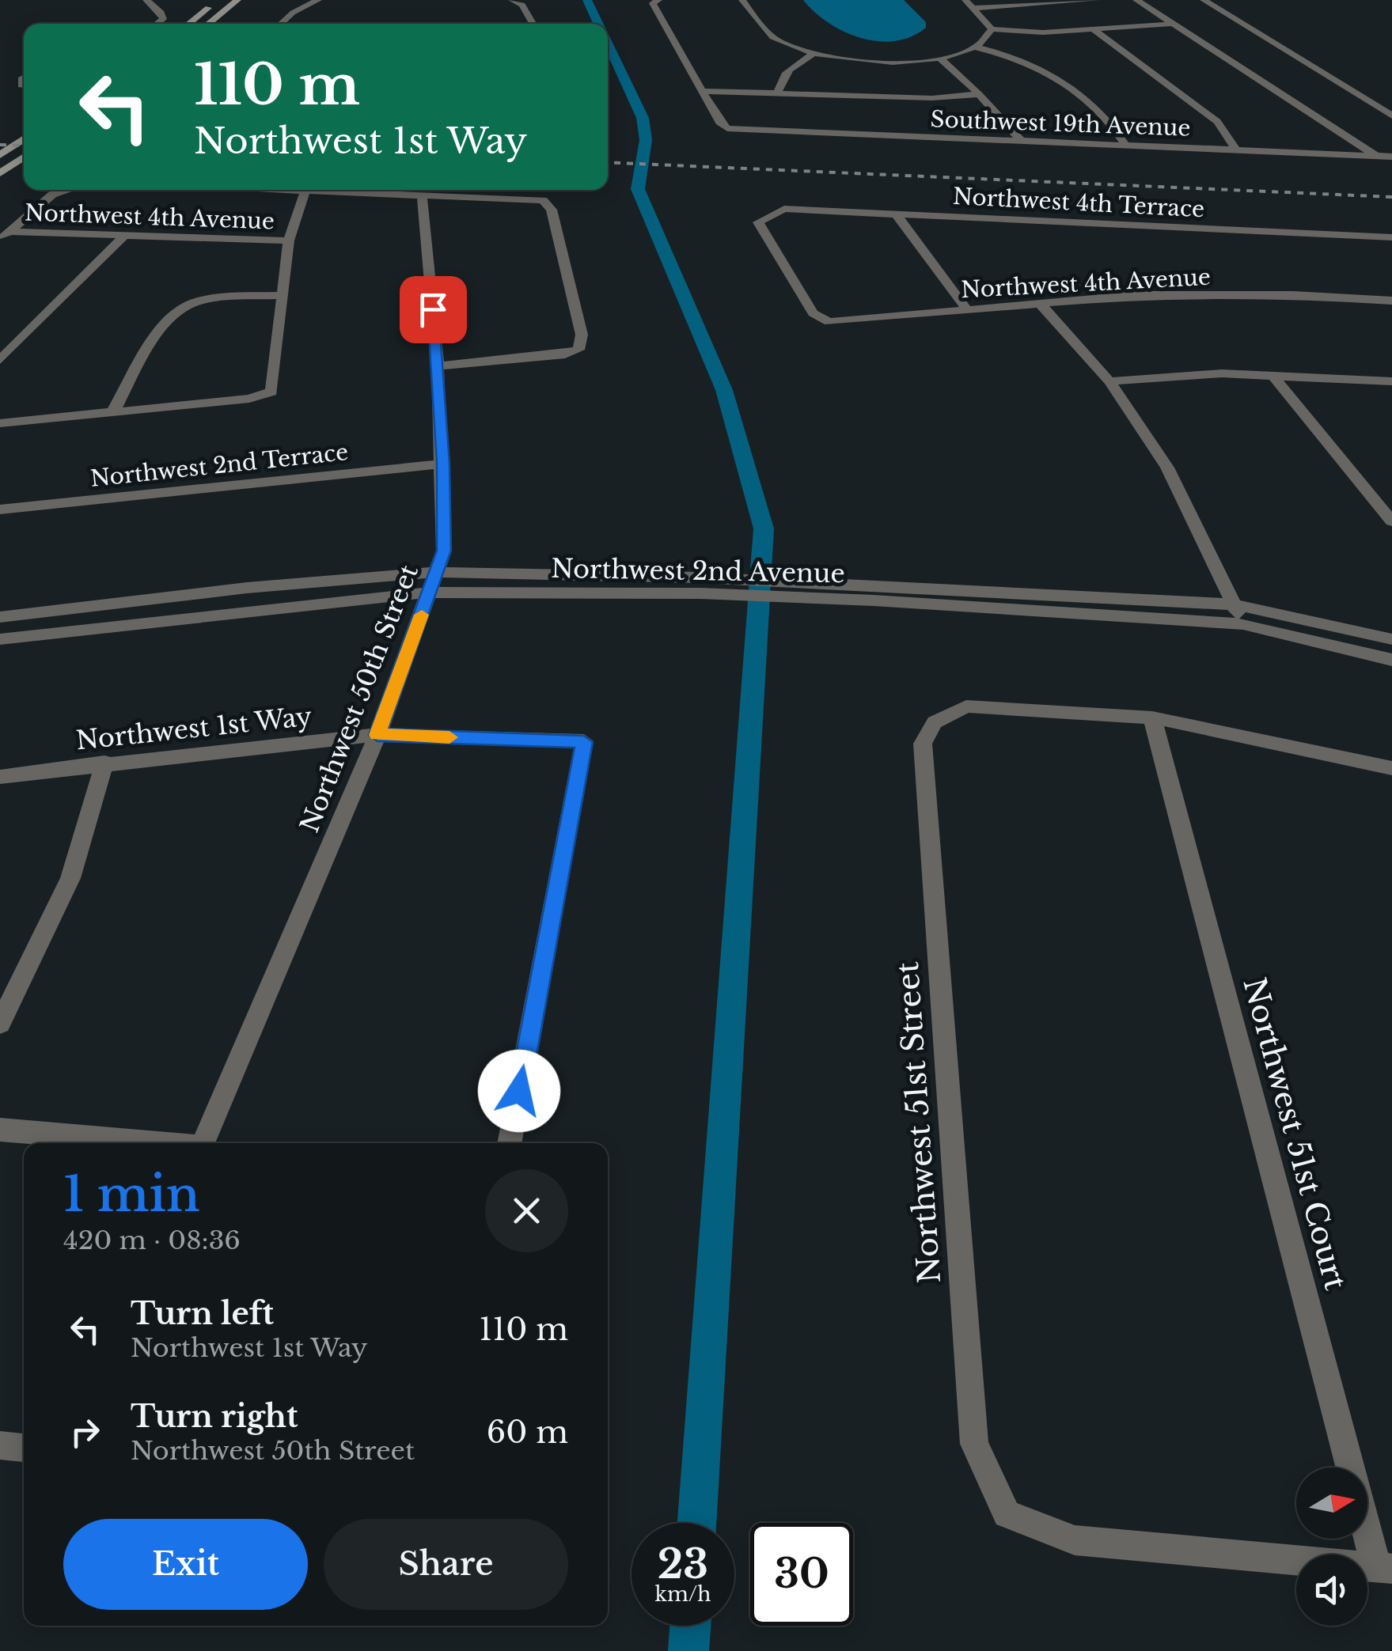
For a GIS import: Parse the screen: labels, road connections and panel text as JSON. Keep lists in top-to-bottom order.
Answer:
{
  "streets": {
    "street": [
      "Southwest 19th Avenue",
      "Northwest 4th Terrace",
      "Northwest 4th Avenue",
      "Northwest 2nd Terrace",
      "Northwest 2nd Avenue",
      "Northwest 50th Street",
      "Northwest 1st Way",
      "Northwest 51st Street",
      "Northwest 51st Court"
    ]
  },
  "crossings": [
    ["Northwest 4th Terrace", "Northwest 4th Avenue"],
    ["Northwest 2nd Terrace", "Northwest 50th Street"],
    ["Northwest 2nd Avenue", "Northwest 50th Street"],
    ["Northwest 50th Street", "Northwest 1st Way"],
    ["Northwest 51st Street", "Northwest 51st Court"]
  ],
  "north": "right",
  "page": {
    "turn": ["110 m", "Northwest 1st Way"],
    "heading": ["1 min", "420 m · 08:36"],
    "list": [
      {
        "name": "Turn left",
        "note": "Northwest 1st Way",
        "value": "110 m"
      },
      {
        "name": "Turn right",
        "note": "Northwest 50th Street",
        "value": "60 m"
      }
    ],
    "buttons": ["Exit", "Share"],
    "speed": "23 km/h",
    "limit": "30"
  }
}
